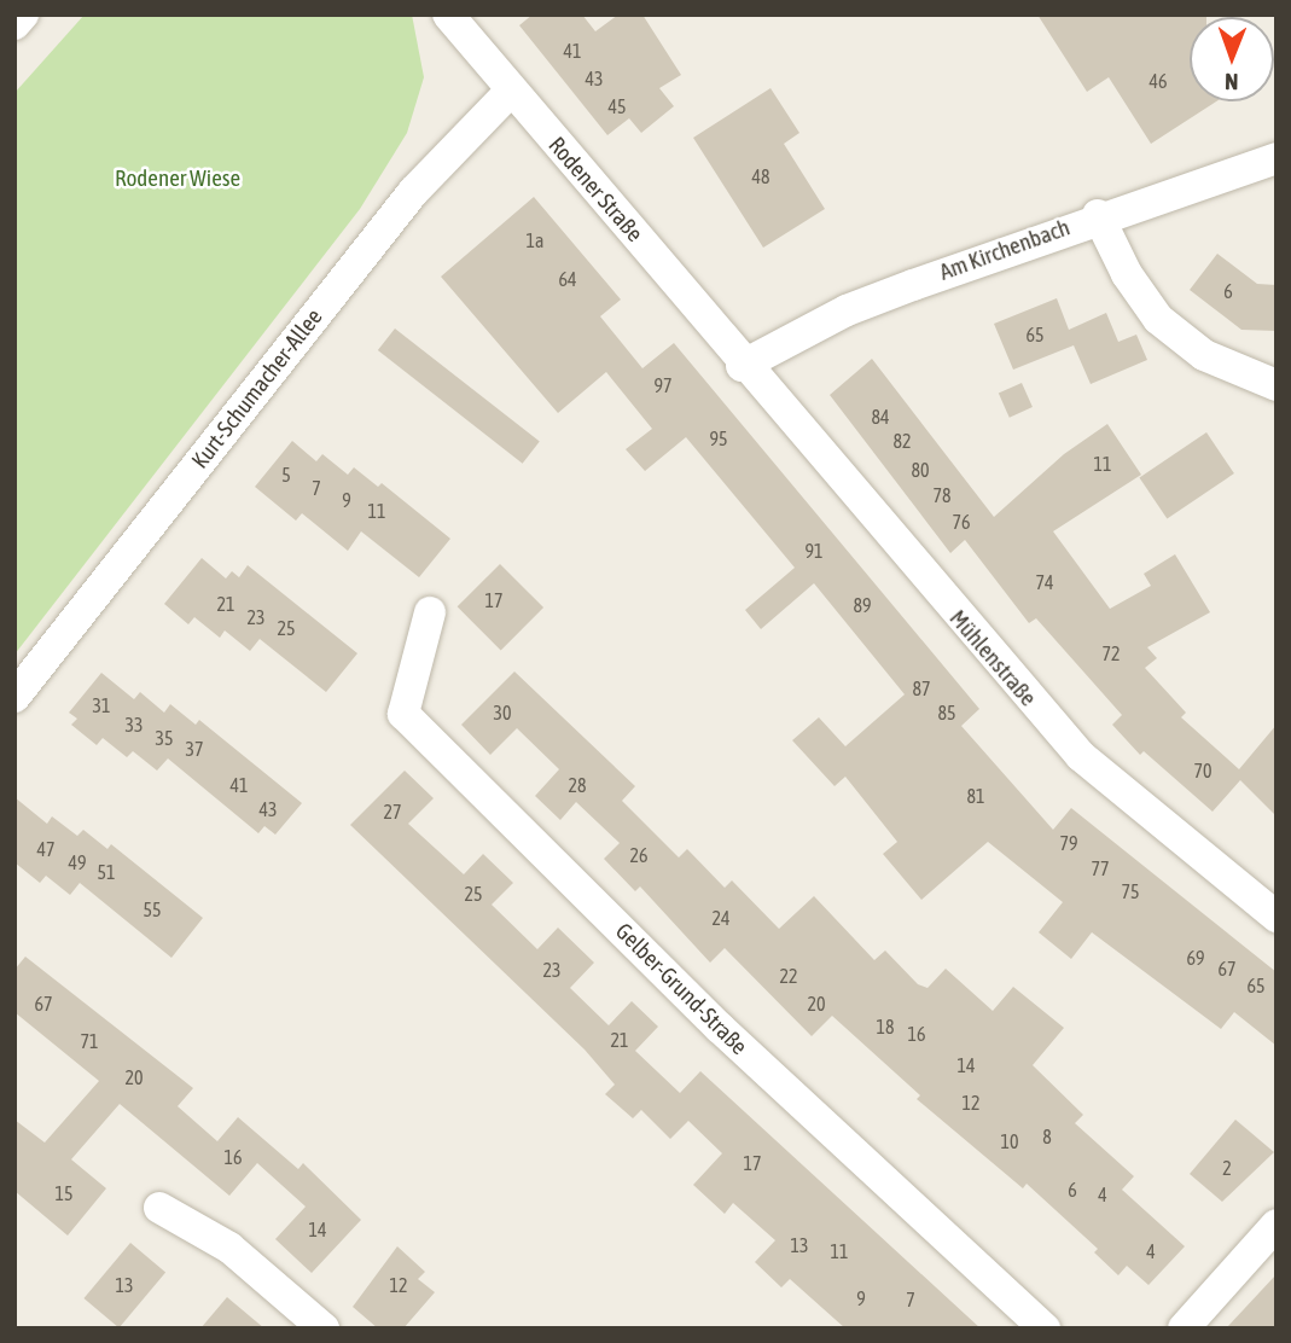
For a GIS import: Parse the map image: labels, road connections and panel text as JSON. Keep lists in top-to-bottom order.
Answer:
{
  "streets": {
    "street": [
      "Rodener Straße",
      "Am Kirchenbach",
      "Kurt-Schumacher-Allee",
      "Mühlenstraße",
      "Gelber-Grund-Straße"
    ]
  },
  "crossings": [
    ["Rodener Straße", "Am Kirchenbach"],
    ["Rodener Straße", "Kurt-Schumacher-Allee"],
    ["Rodener Straße", "Mühlenstraße"],
    ["Am Kirchenbach", "Mühlenstraße"]
  ],
  "parks": ["Rodener Wiese"],
  "house_numbers": [
    "41",
    "43",
    "46",
    "45",
    "48",
    "1a",
    "64",
    "6",
    "65",
    "97",
    "84",
    "95",
    "82",
    "11",
    "80",
    "5",
    "7",
    "78",
    "9",
    "11",
    "76",
    "91",
    "74",
    "17",
    "21",
    "89",
    "23",
    "25",
    "72",
    "87",
    "31",
    "30",
    "85",
    "33",
    "35",
    "37",
    "70",
    "41",
    "28",
    "81",
    "43",
    "27",
    "79",
    "47",
    "26",
    "49",
    "77",
    "51",
    "75",
    "25",
    "55",
    "24",
    "69",
    "67",
    "23",
    "22",
    "65",
    "67",
    "20",
    "18",
    "16",
    "21",
    "71",
    "14",
    "20",
    "12",
    "8",
    "10",
    "16",
    "17",
    "2",
    "6",
    "15",
    "4",
    "14",
    "13",
    "11",
    "4",
    "13",
    "12",
    "9",
    "7"
  ],
  "north": "bottom"
}
